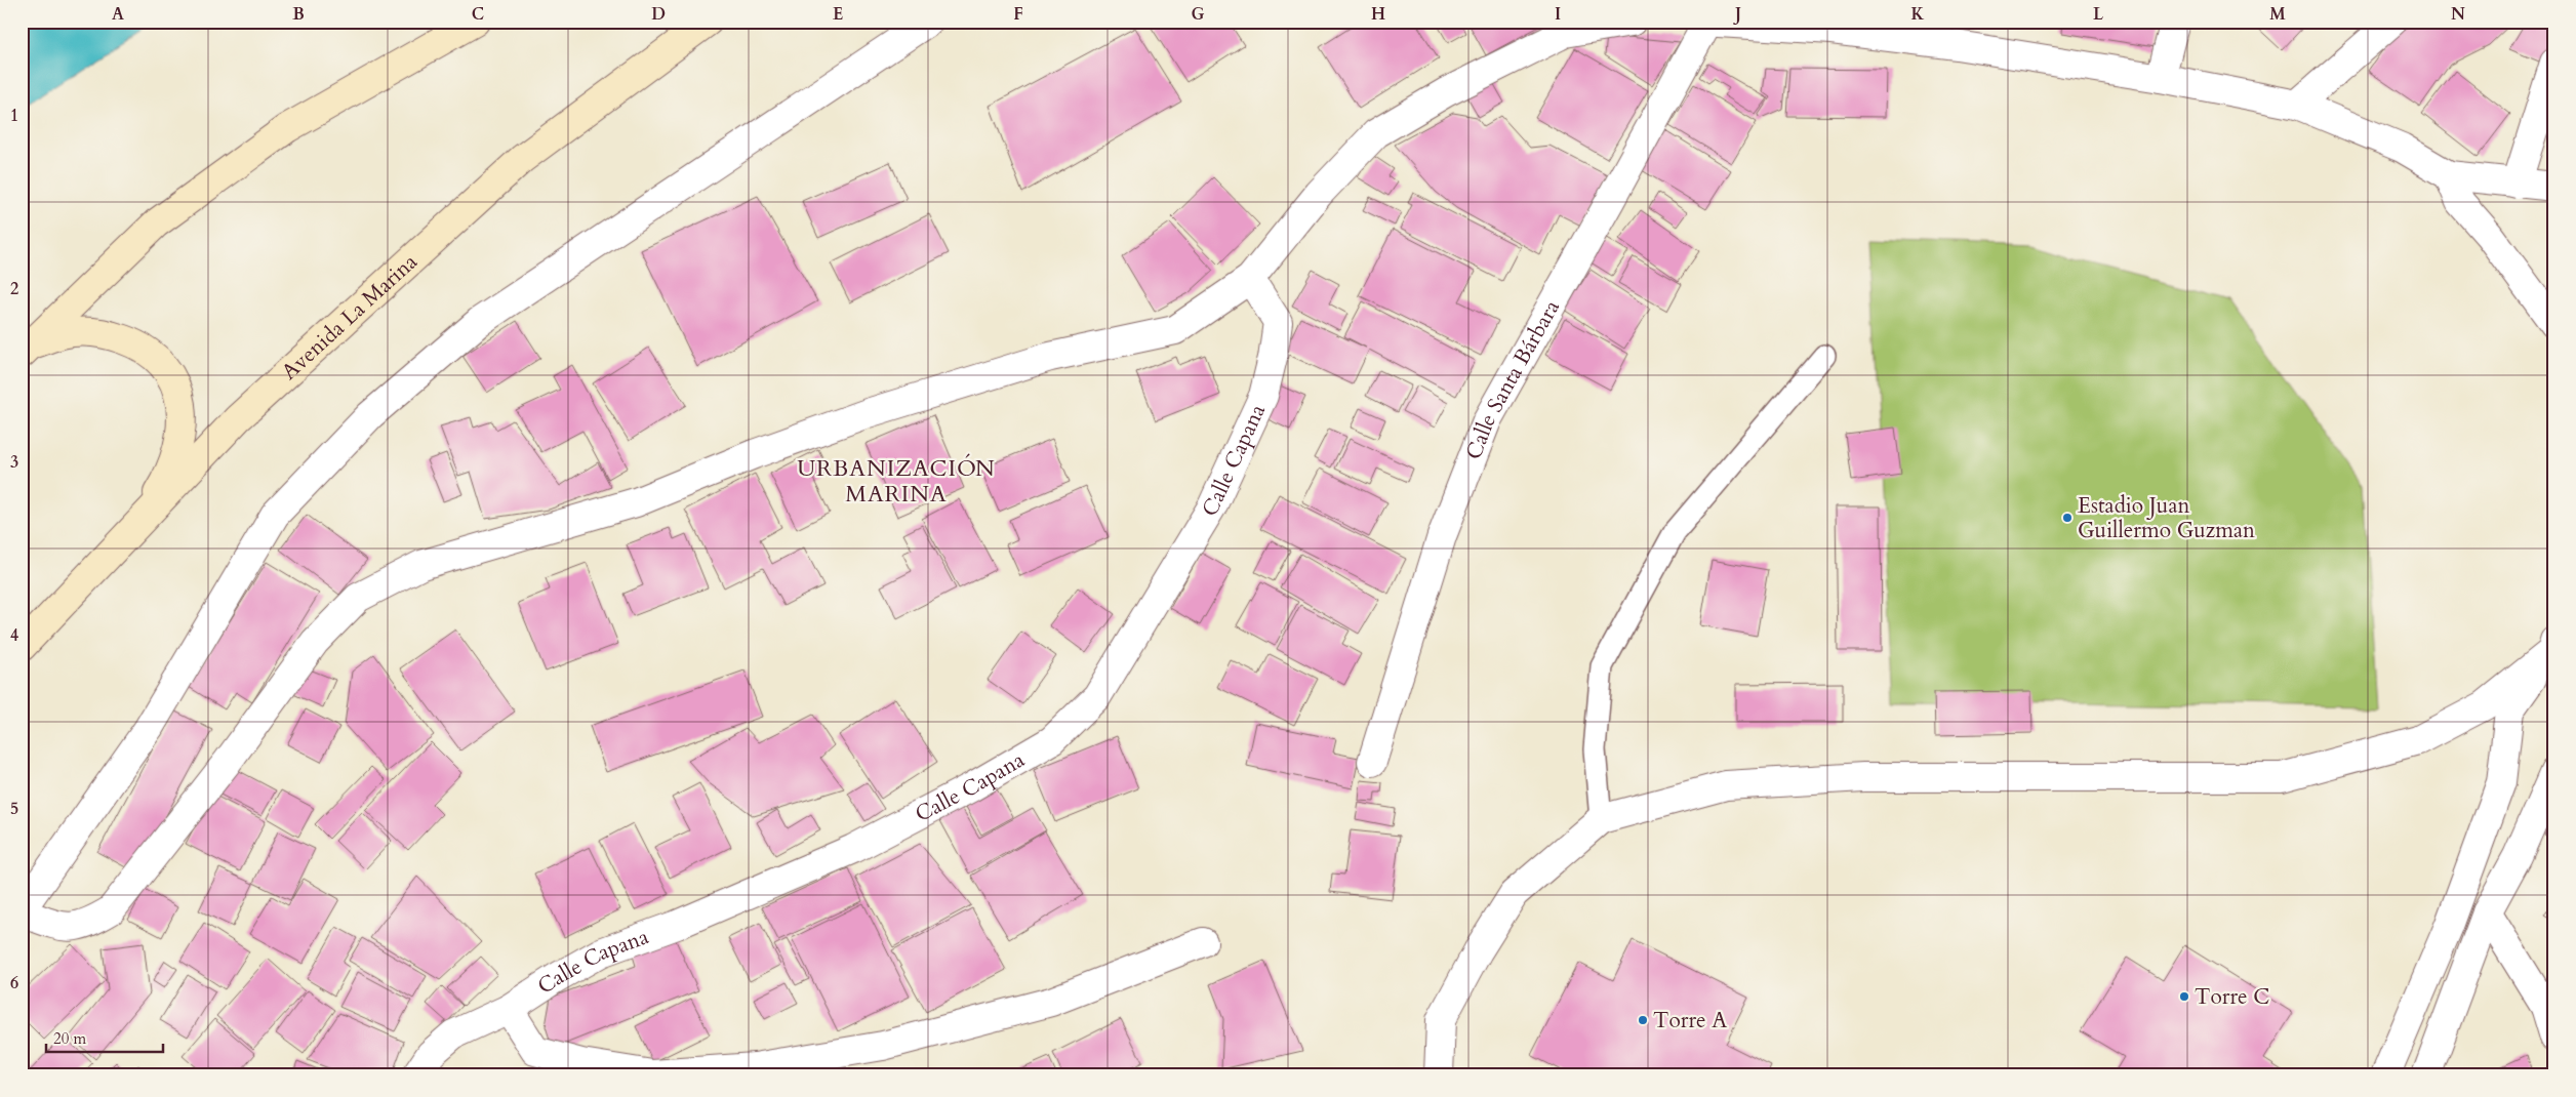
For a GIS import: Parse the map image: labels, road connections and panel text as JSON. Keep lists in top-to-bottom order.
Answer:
{
  "streets": {
    "main road": ["Avenida La Marina"],
    "street": ["Calle Santa Bárbara", "Calle Capana"]
  },
  "districts": ["URBANIZACIÓN MARINA"],
  "places": ["Estadio Juan Guillermo Guzman", "Torre C", "Torre A"],
  "scale_bar": "20 m",
  "grid": {
    "columns": [
      "A",
      "B",
      "C",
      "D",
      "E",
      "F",
      "G",
      "H",
      "I",
      "J",
      "K",
      "L",
      "M",
      "N"
    ],
    "rows": [
      "1",
      "2",
      "3",
      "4",
      "5",
      "6"
    ]
  }
}
